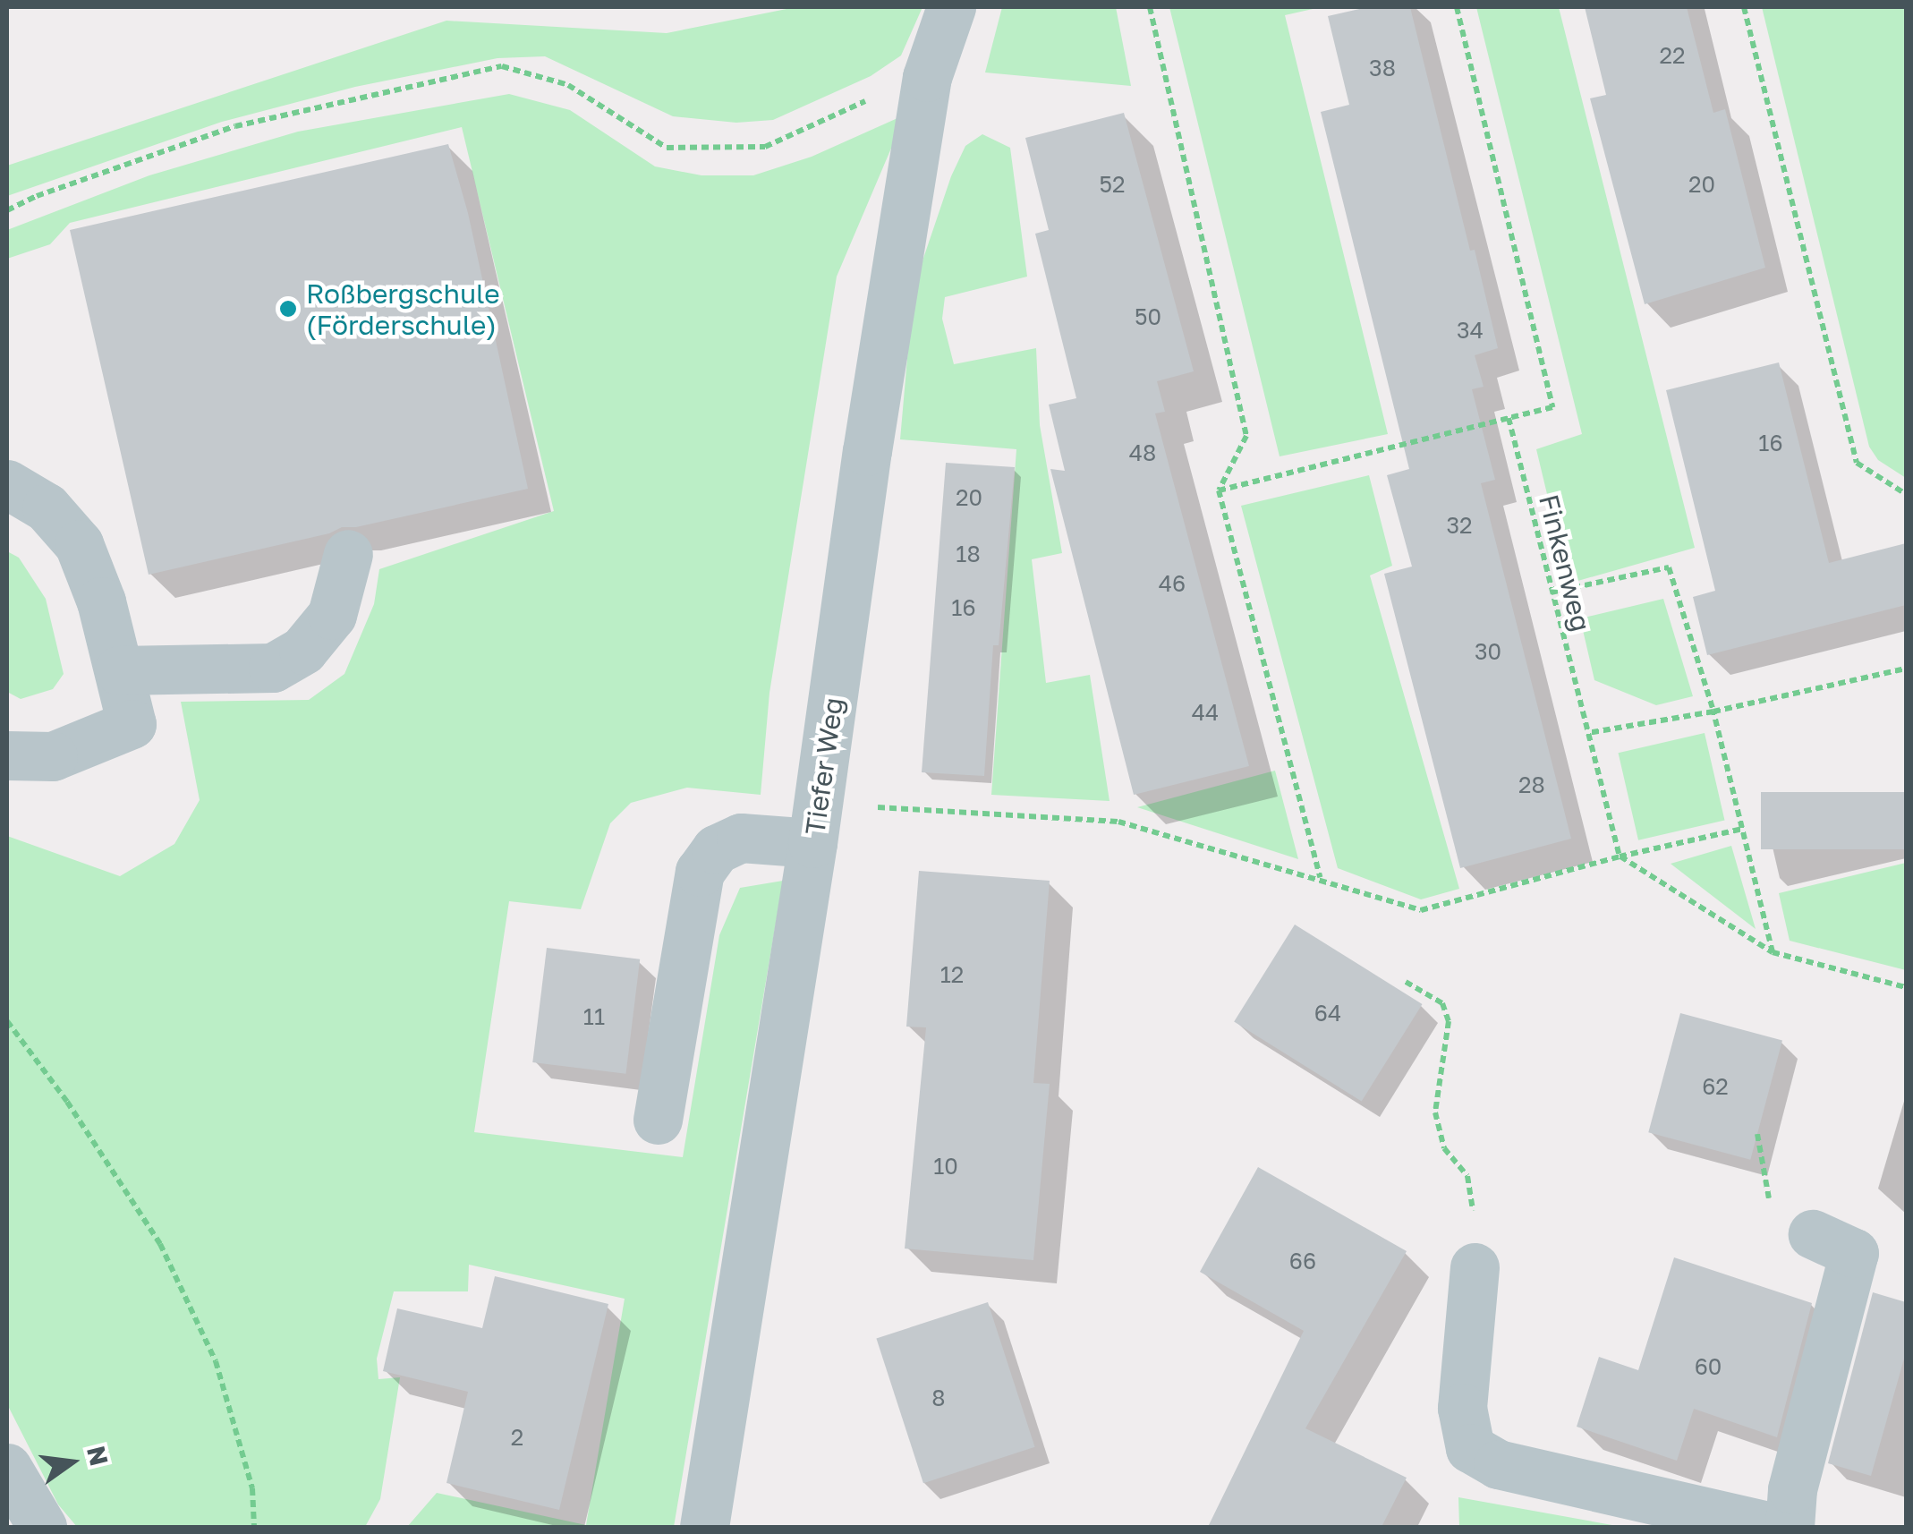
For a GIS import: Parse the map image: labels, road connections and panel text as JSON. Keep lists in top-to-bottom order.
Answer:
{
  "streets": {
    "street": ["Tiefer Weg"],
    "path": ["Finkenweg"]
  },
  "places": ["Roßbergschule (Förderschule)"],
  "house_numbers": [
    "22",
    "38",
    "52",
    "20",
    "50",
    "34",
    "16",
    "48",
    "20",
    "32",
    "18",
    "46",
    "16",
    "30",
    "44",
    "28",
    "12",
    "64",
    "11",
    "62",
    "10",
    "66",
    "60",
    "8",
    "2"
  ],
  "north": "right"
}
